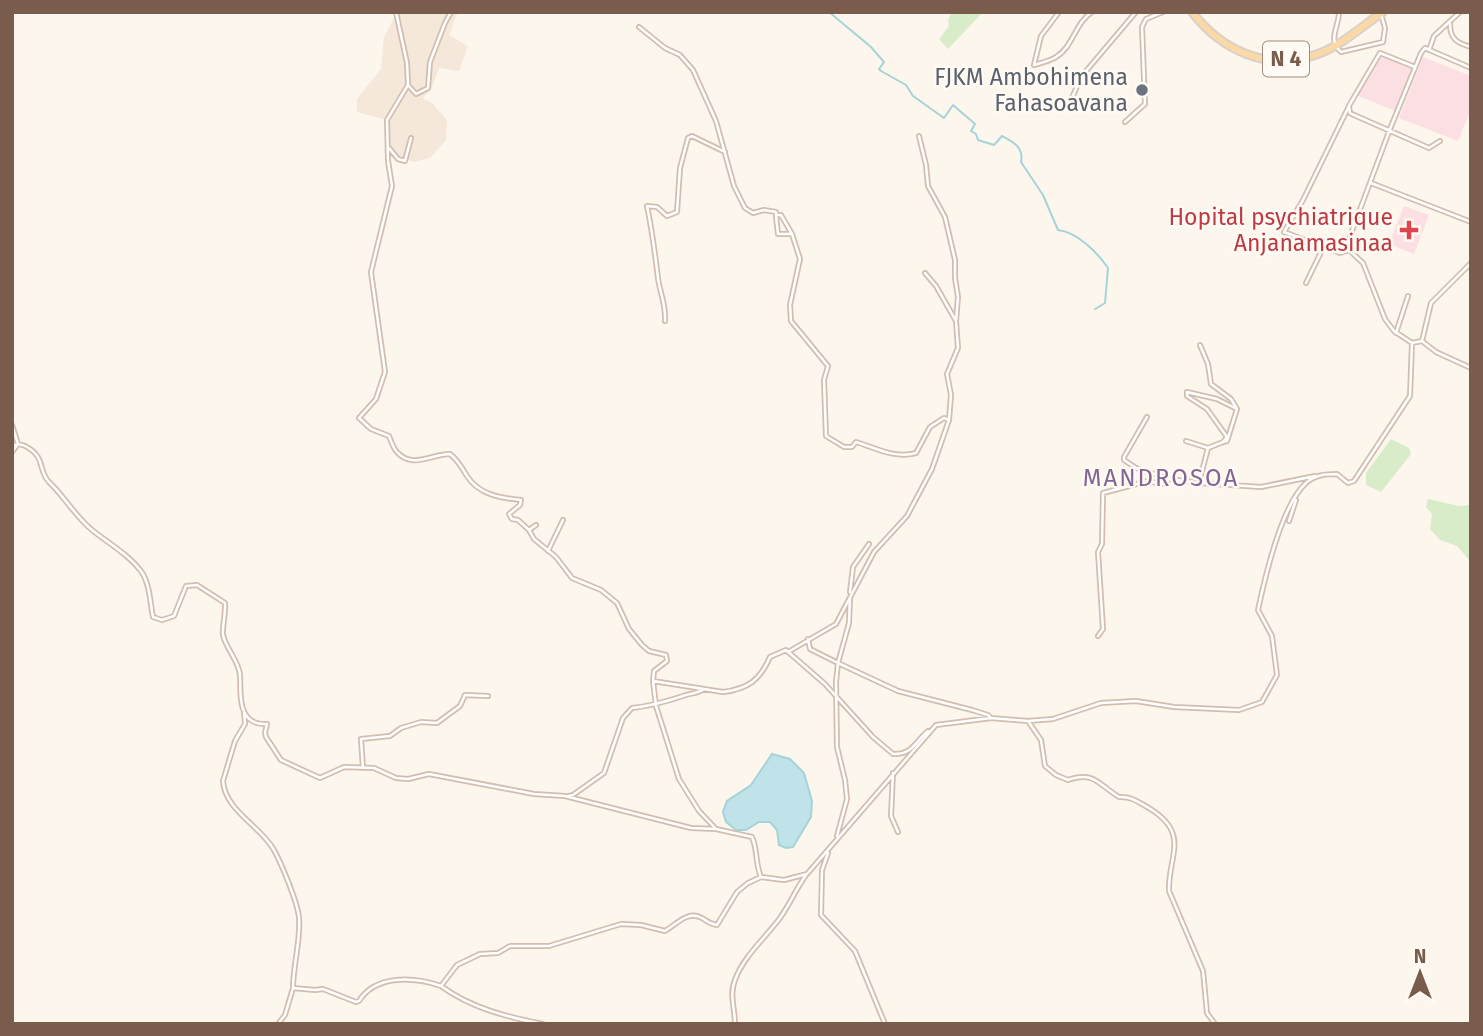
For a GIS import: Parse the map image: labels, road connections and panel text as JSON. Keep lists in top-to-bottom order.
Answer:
{
  "streets": {
    "main road": ["N 4"]
  },
  "districts": ["MANDROSOA"],
  "places": {
    "other": ["FJKM Ambohimena Fahasoavana"],
    "health": ["Hopital psychiatrique Anjanamasinaa"]
  },
  "north": "top"
}
